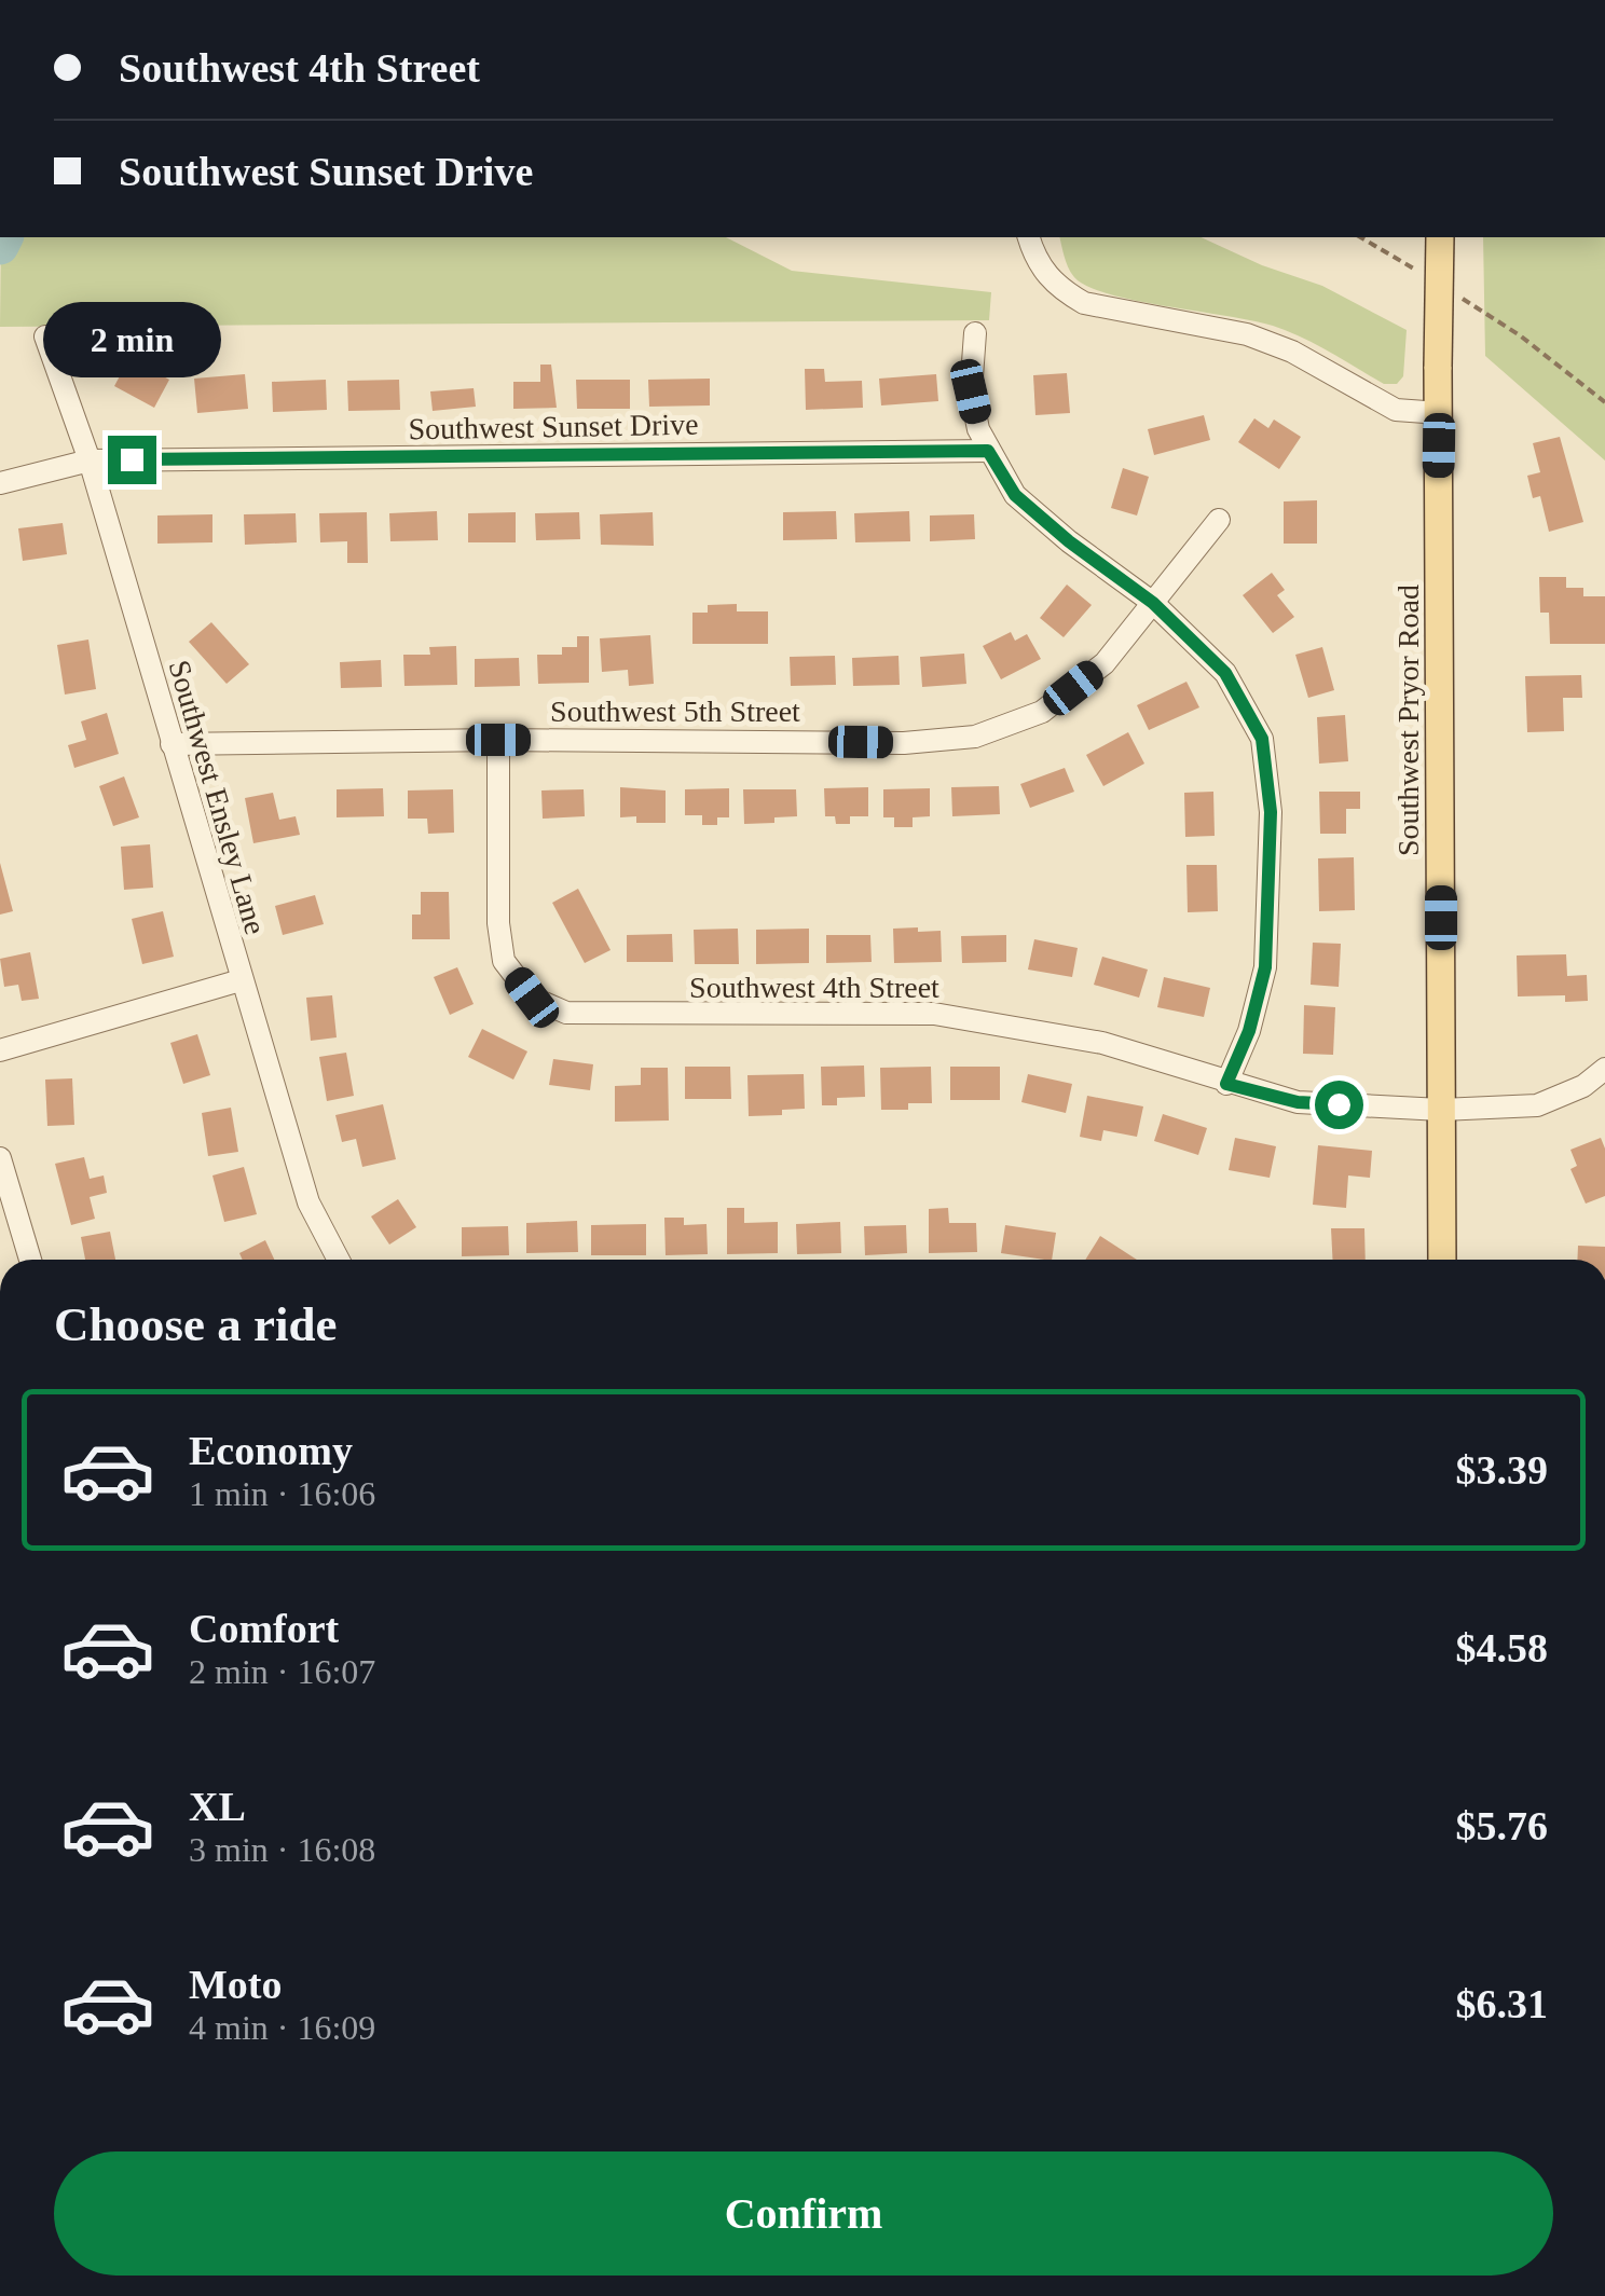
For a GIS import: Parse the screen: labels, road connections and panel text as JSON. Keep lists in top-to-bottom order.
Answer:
{
  "streets": {
    "main road": ["Southwest Pryor Road"],
    "street": [
      "Southwest Sunset Drive",
      "Southwest 5th Street",
      "Southwest Ensley Lane",
      "Southwest 4th Street"
    ]
  },
  "crossings": [
    ["Southwest Sunset Drive", "Southwest Ensley Lane"],
    ["Southwest 5th Street", "Southwest Ensley Lane"],
    ["Southwest 5th Street", "Southwest 4th Street"],
    ["Southwest Pryor Road", "Southwest 4th Street"]
  ],
  "page": {
    "banner": ["Southwest 4th Street", "Southwest Sunset Drive"],
    "bubble": "2 min",
    "heading": "Choose a ride",
    "list": [
      {
        "name": "Economy",
        "note": "1 min · 16:06",
        "value": "$3.39"
      },
      {
        "name": "Comfort",
        "note": "2 min · 16:07",
        "value": "$4.58"
      },
      {
        "name": "XL",
        "note": "3 min · 16:08",
        "value": "$5.76"
      },
      {
        "name": "Moto",
        "note": "4 min · 16:09",
        "value": "$6.31"
      }
    ],
    "buttons": "Confirm"
  }
}
